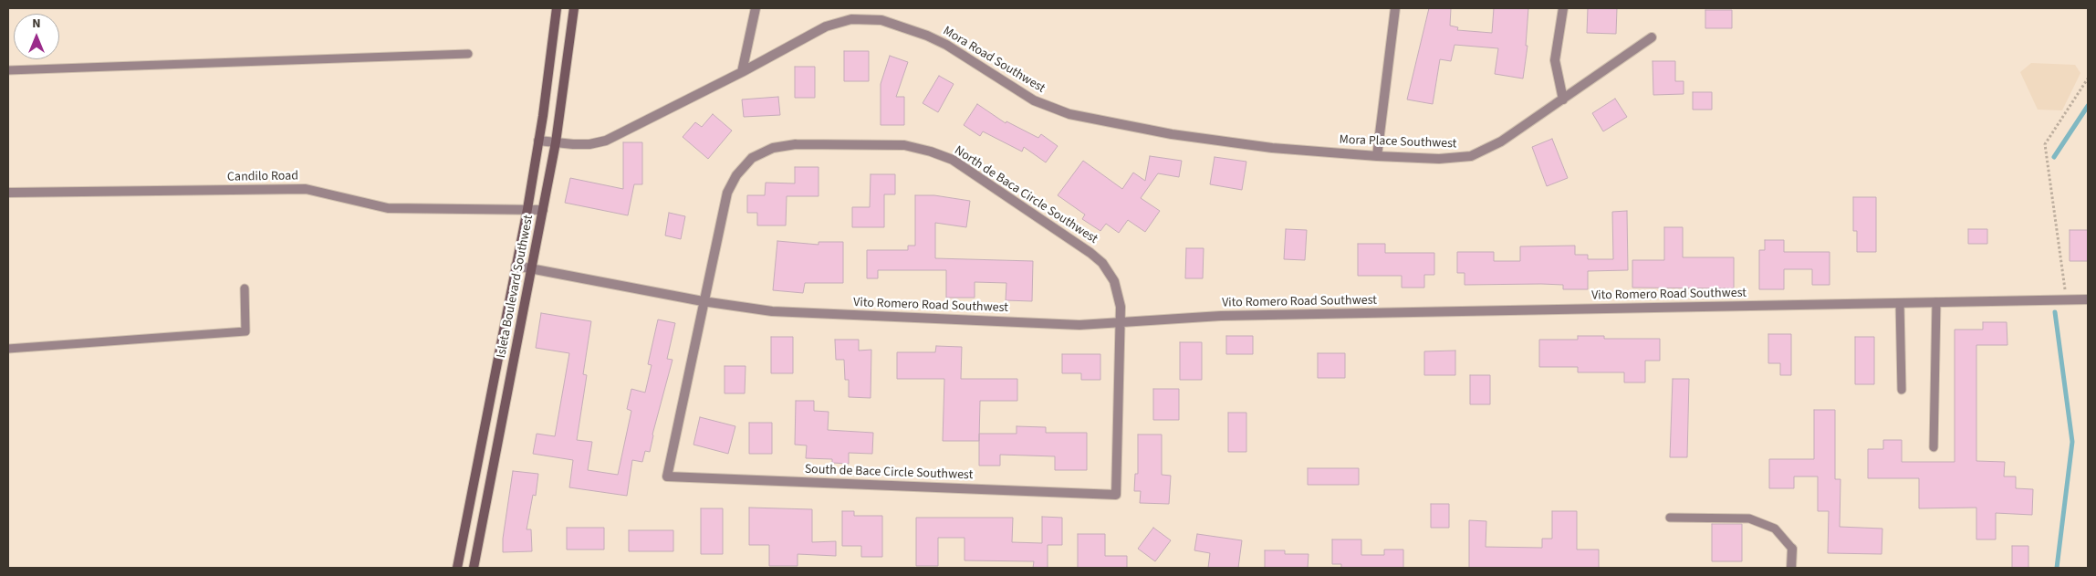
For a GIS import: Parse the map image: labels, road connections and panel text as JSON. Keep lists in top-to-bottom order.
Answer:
{
  "streets": {
    "main road": ["Isleta Boulevard Southwest"],
    "street": [
      "Mora Road Southwest",
      "Mora Place Southwest",
      "Candilo Road",
      "North de Baca Circle Southwest",
      "Vito Romero Road Southwest",
      "South de Bace Circle Southwest"
    ]
  },
  "crossings": [
    ["Mora Road Southwest", "Mora Place Southwest"],
    ["Mora Road Southwest", "Isleta Boulevard Southwest"],
    ["Candilo Road", "Isleta Boulevard Southwest"],
    ["North de Baca Circle Southwest", "Vito Romero Road Southwest"],
    ["North de Baca Circle Southwest", "South de Bace Circle Southwest"],
    ["Isleta Boulevard Southwest", "Vito Romero Road Southwest"],
    ["Vito Romero Road Southwest", "South de Bace Circle Southwest"]
  ],
  "north": "top"
}
